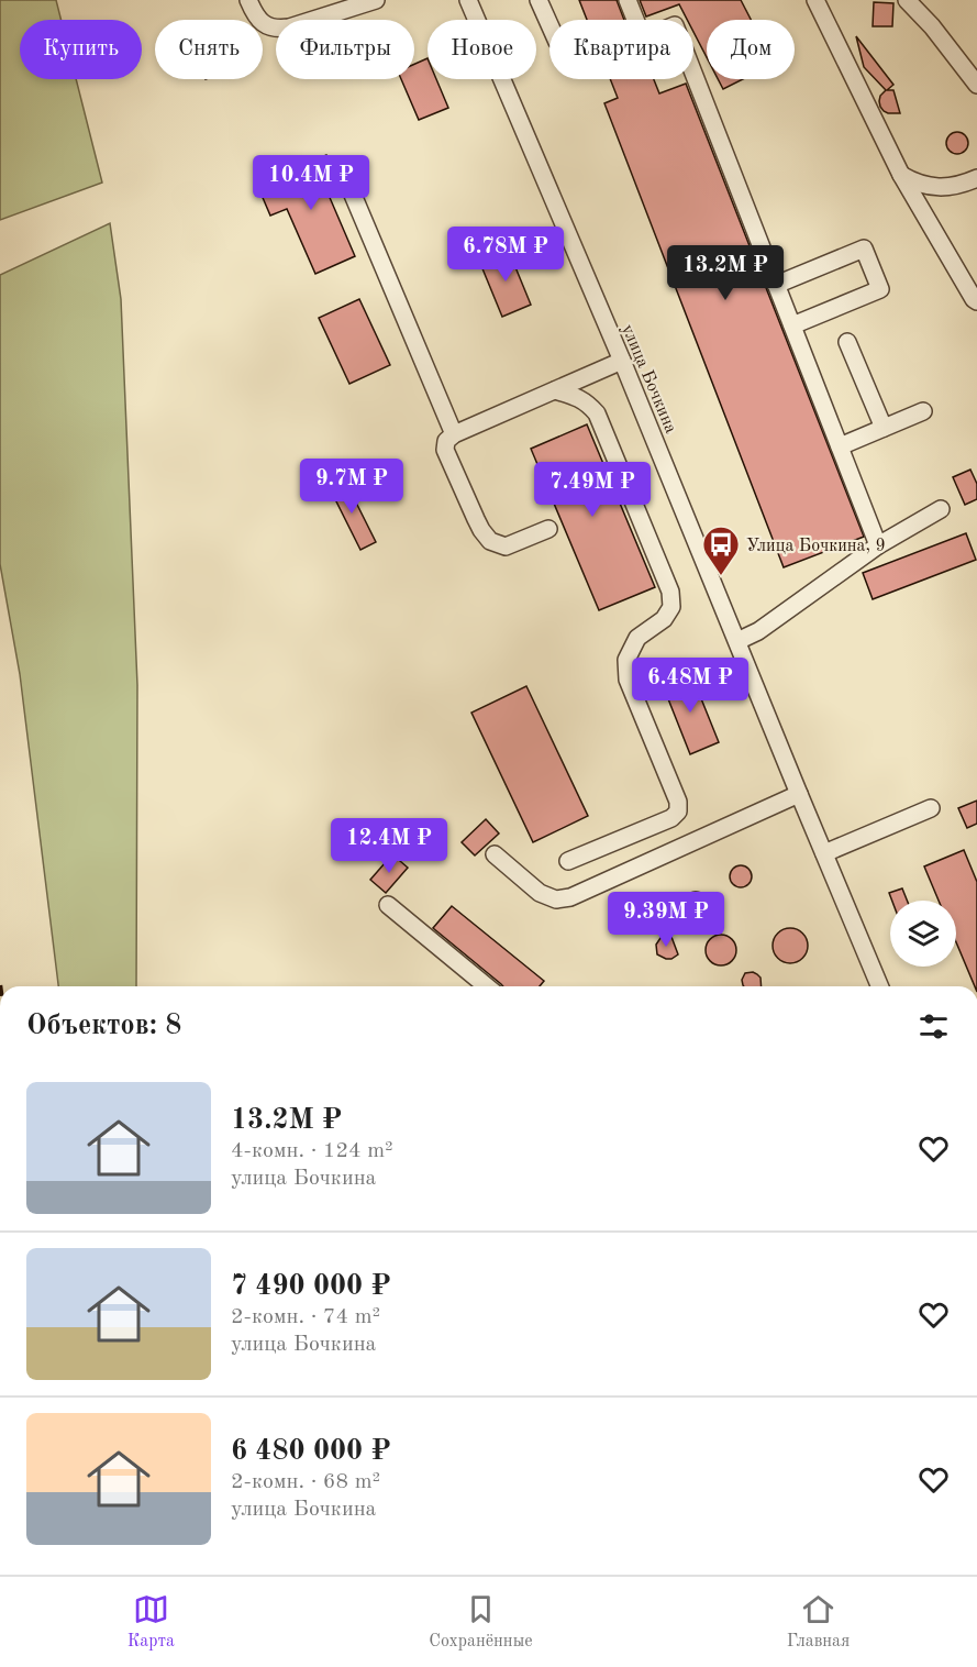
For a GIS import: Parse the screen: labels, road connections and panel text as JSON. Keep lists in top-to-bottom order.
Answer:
{
  "streets": {
    "street": ["улица Бочкина"]
  },
  "places": {
    "bus stop": ["Улица Бочкина, 9"]
  },
  "page": {
    "chip": [
      "Купить",
      "Снять",
      "Фильтры",
      "Новое",
      "Квартира",
      "Дом"
    ],
    "price": [
      "10.4M ₽",
      "6.78M ₽",
      "13.2M ₽",
      "9.7M ₽",
      "7.49M ₽",
      "6.48M ₽",
      "12.4M ₽",
      "9.39M ₽"
    ],
    "heading": "Объектов: 8",
    "list": [
      {
        "name": "13.2M ₽",
        "note": "4-комн. · 124 m² · улица Бочкина"
      },
      {
        "name": "7 490 000 ₽",
        "note": "2-комн. · 74 m² · улица Бочкина"
      },
      {
        "name": "6 480 000 ₽",
        "note": "2-комн. · 68 m² · улица Бочкина"
      }
    ],
    "tabs": ["Карта", "Сохранённые", "Главная"]
  }
}
